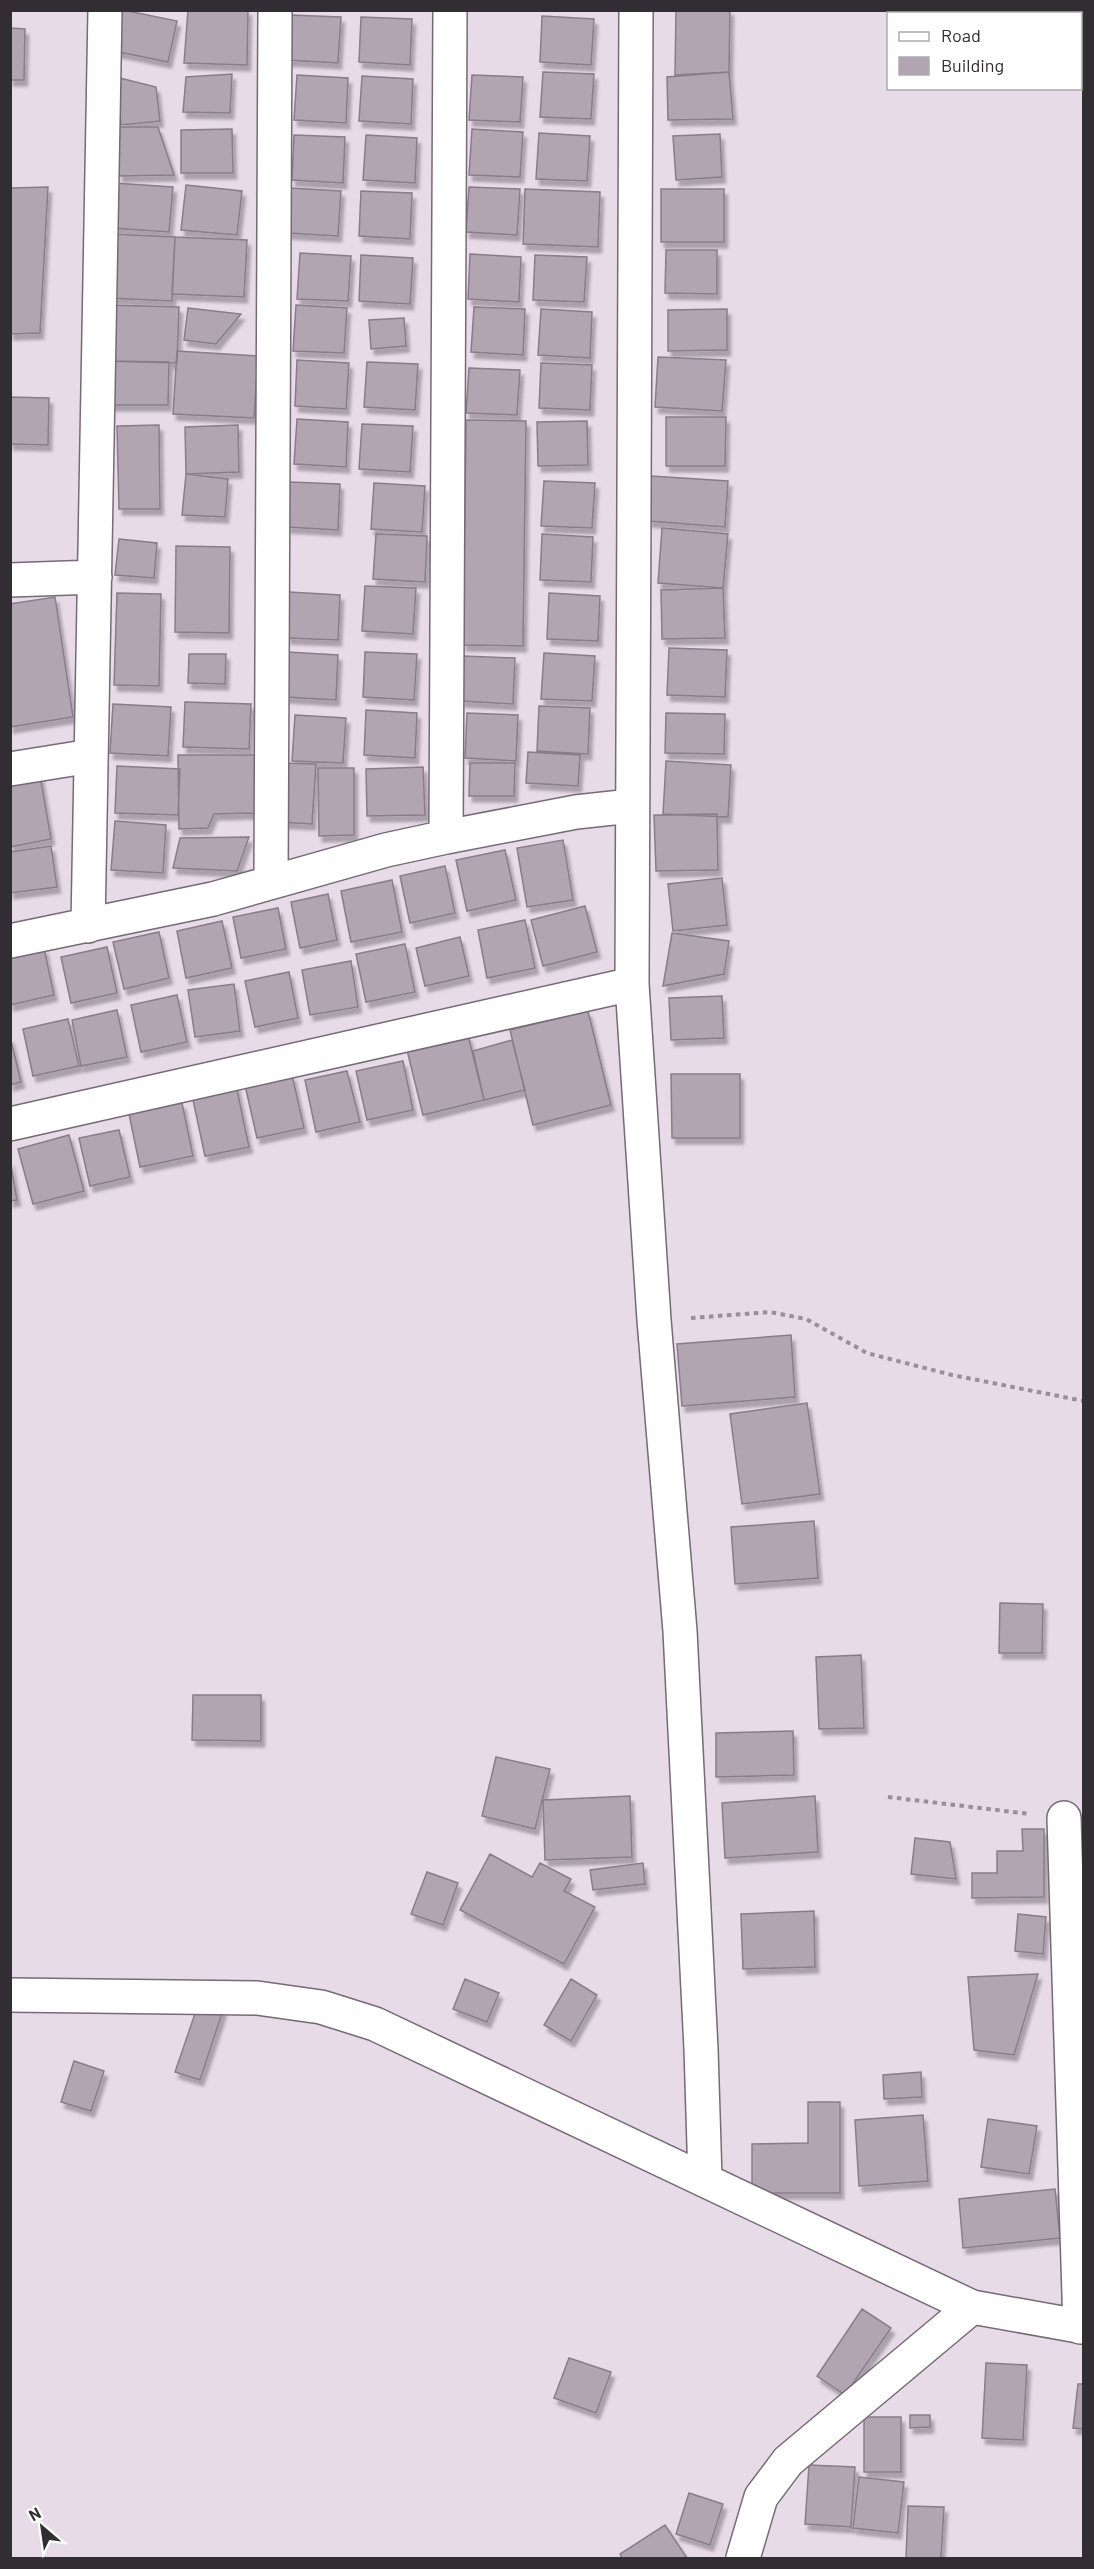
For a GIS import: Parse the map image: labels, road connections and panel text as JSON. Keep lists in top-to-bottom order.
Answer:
{
  "legend": ["Road", "Building"],
  "north": "top left"
}
